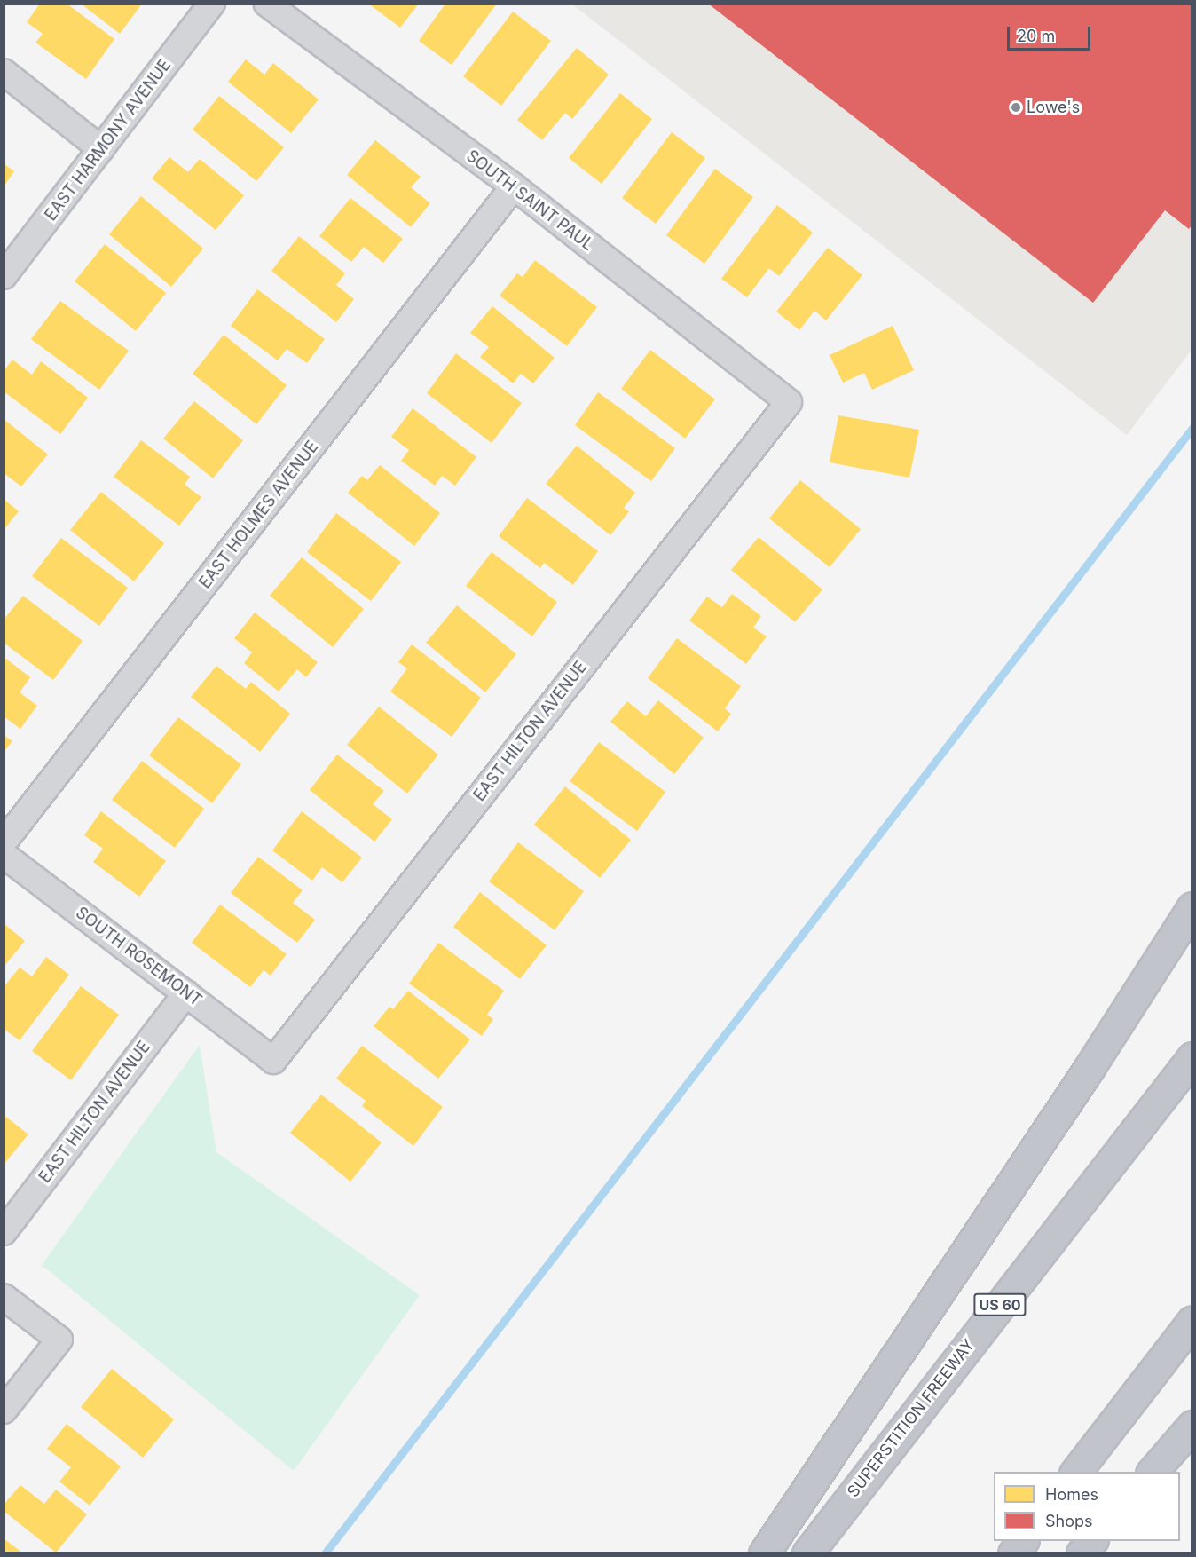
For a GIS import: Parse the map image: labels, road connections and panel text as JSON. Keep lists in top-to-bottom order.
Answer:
{
  "streets": {
    "highway": ["US 60", "SUPERSTITION FREEWAY"],
    "street": [
      "EAST HARMONY AVENUE",
      "SOUTH SAINT PAUL",
      "EAST HOLMES AVENUE",
      "EAST HILTON AVENUE",
      "SOUTH ROSEMONT"
    ]
  },
  "crossings": [
    ["SOUTH SAINT PAUL", "EAST HOLMES AVENUE"],
    ["SOUTH SAINT PAUL", "EAST HILTON AVENUE"],
    ["EAST HILTON AVENUE", "SOUTH ROSEMONT"]
  ],
  "places": ["Lowe's"],
  "legend": ["Homes", "Shops"],
  "scale_bar": "20 m"
}
